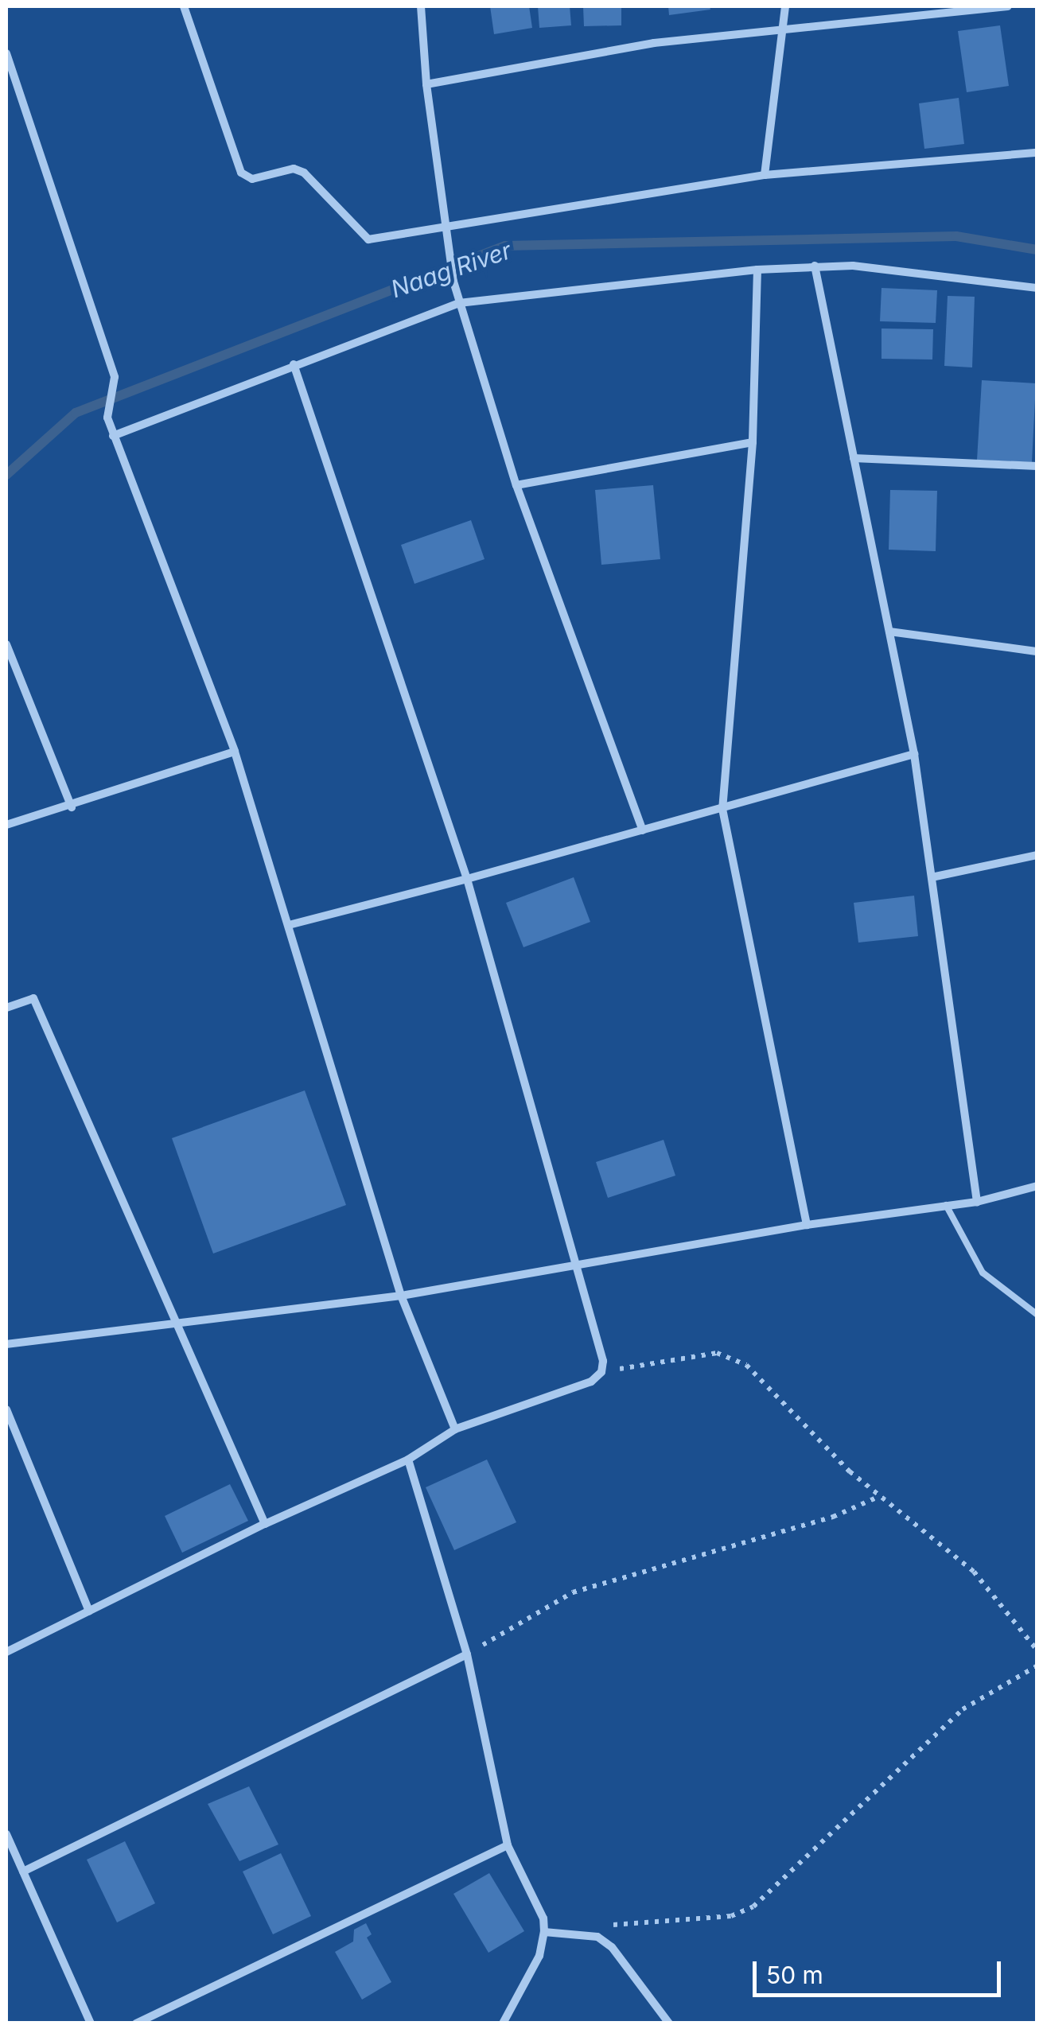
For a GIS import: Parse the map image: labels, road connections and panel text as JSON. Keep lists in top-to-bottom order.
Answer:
{
  "water": ["Naag River"],
  "scale_bar": "50 m"
}
